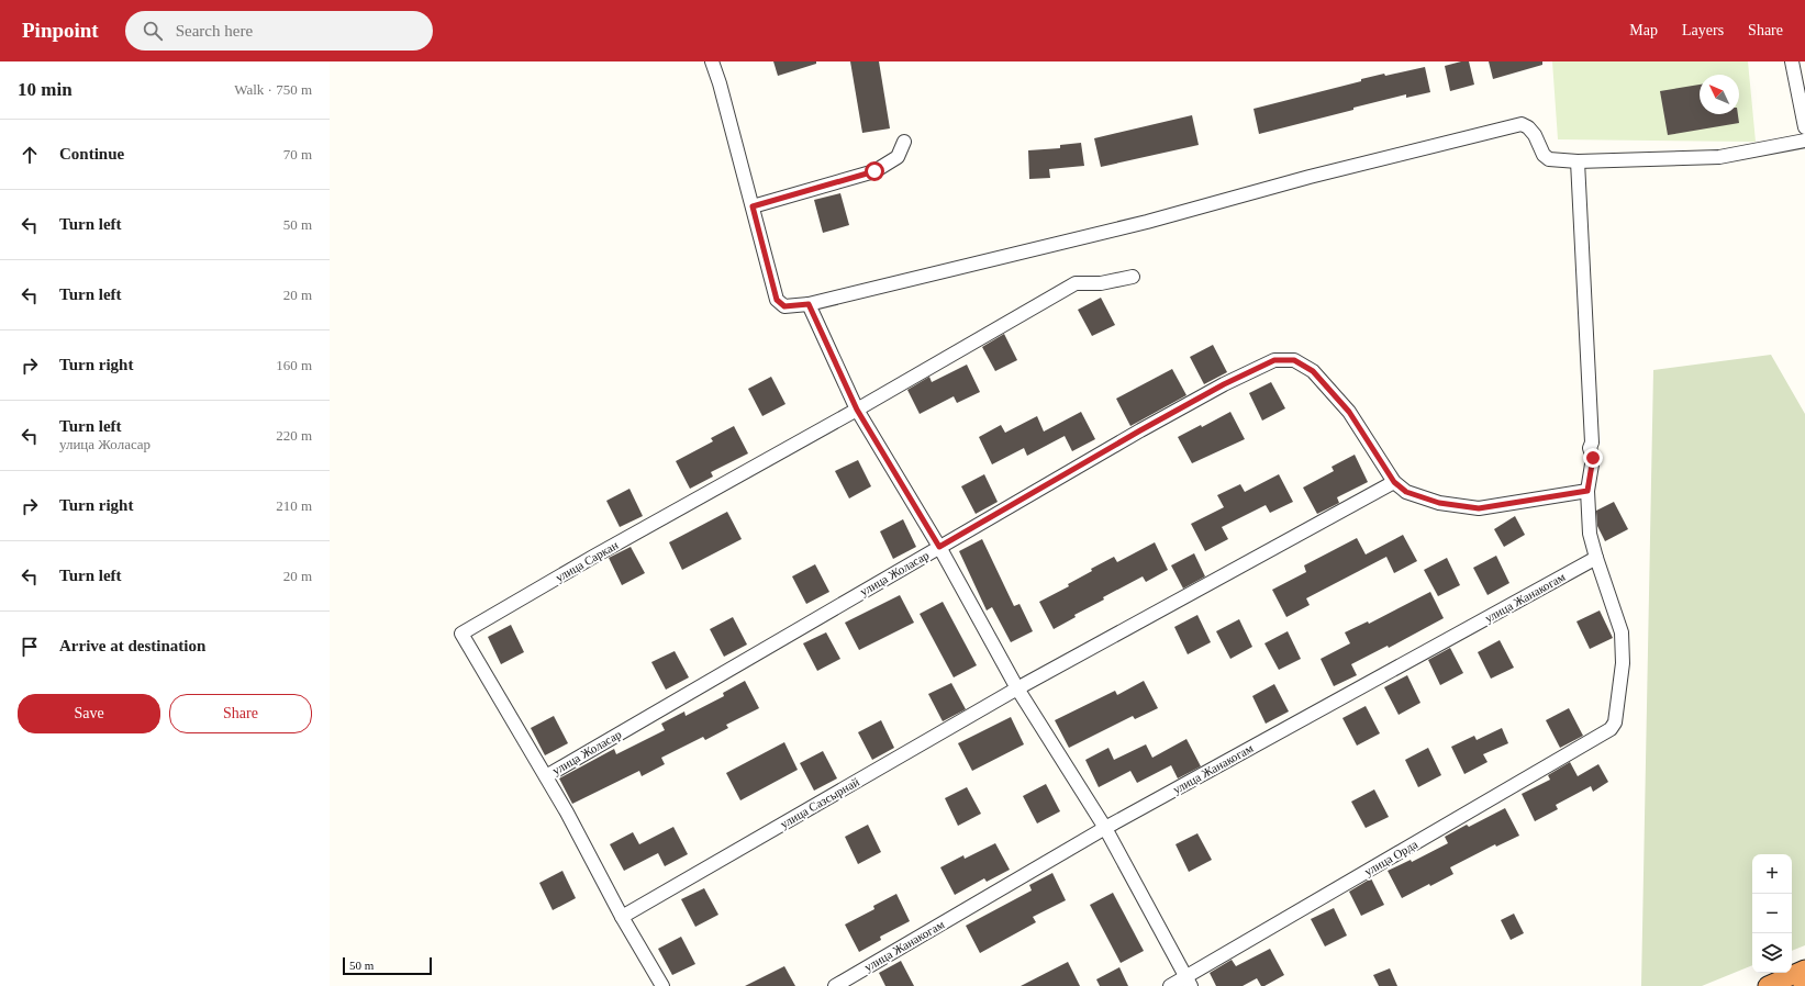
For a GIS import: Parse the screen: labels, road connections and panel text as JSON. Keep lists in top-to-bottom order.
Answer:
{
  "streets": {
    "street": [
      "улица Саркан",
      "улица Жоласар",
      "улица Жанакогам",
      "улица Сазсырнай",
      "улица Орда"
    ]
  },
  "crossings": [
    ["улица Саркан", "улица Жоласар"],
    ["улица Жоласар", "улица Сазсырнай"],
    ["улица Жанакогам", "улица Орда"]
  ],
  "scale_bar": "50 m",
  "north": "top left",
  "page": {
    "header": "Pinpoint",
    "search": "Search here",
    "nav": ["Map", "Layers", "Share"],
    "heading": ["10 min", "Walk · 750 m"],
    "list": [
      ["Continue", "70 m"],
      ["Turn left", "50 m"],
      ["Turn left", "20 m"],
      ["Turn right", "160 m"],
      ["Turn left", "улица Жоласар", "220 m"],
      ["Turn right", "210 m"],
      ["Turn left", "20 m"],
      "Arrive at destination"
    ],
    "buttons": ["Save", "Share"],
    "map_buttons": ["+", "−"],
    "scale": "50 m"
  }
}
